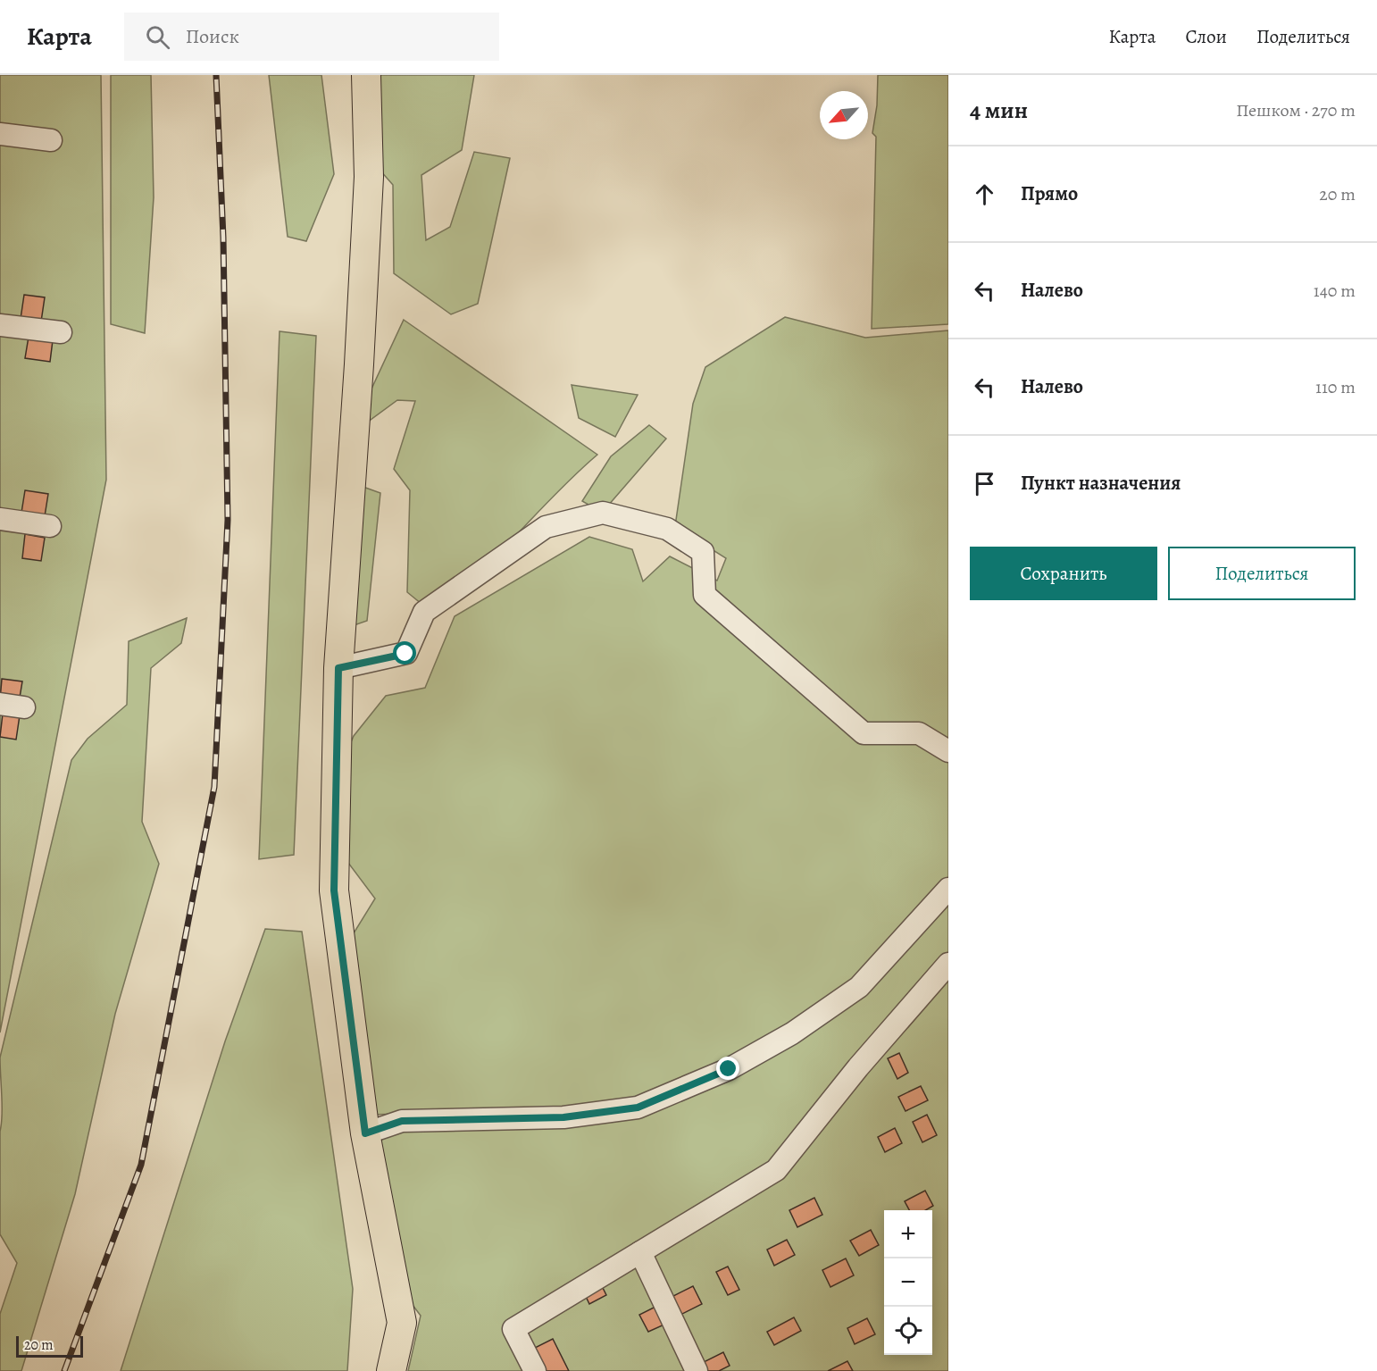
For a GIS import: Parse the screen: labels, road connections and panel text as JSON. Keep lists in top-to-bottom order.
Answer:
{
  "scale_bar": "20 m",
  "north": "bottom left",
  "page": {
    "header": "Карта",
    "search": "Поиск",
    "nav": ["Карта", "Слои", "Поделиться"],
    "heading": ["4 мин", "Пешком · 270 m"],
    "list": [
      ["Прямо", "20 m"],
      ["Налево", "140 m"],
      ["Налево", "110 m"],
      "Пункт назначения"
    ],
    "buttons": ["Сохранить", "Поделиться"],
    "map_buttons": ["+", "−"],
    "scale": "20 m"
  }
}
